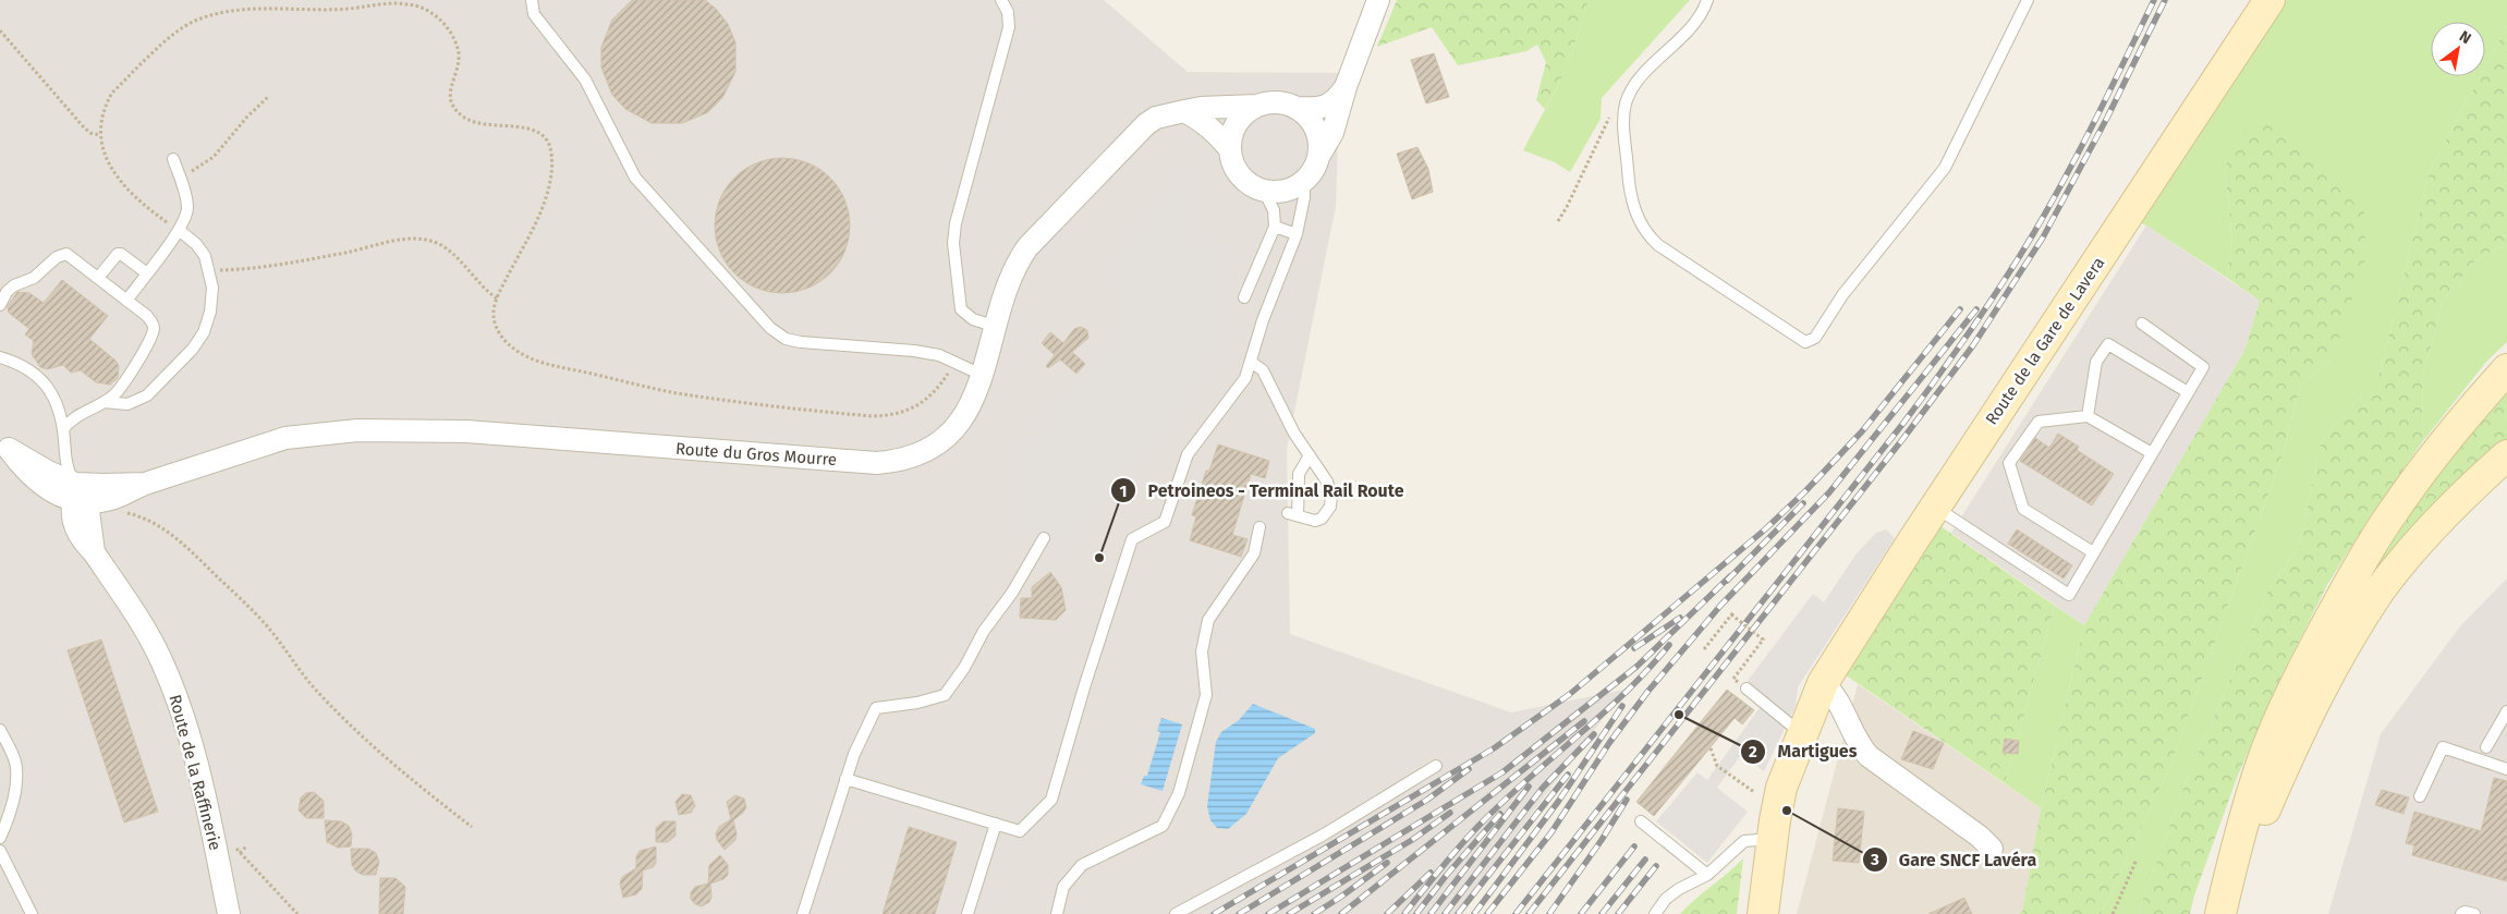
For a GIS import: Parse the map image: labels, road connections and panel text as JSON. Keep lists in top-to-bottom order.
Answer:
{
  "streets": {
    "main road": ["Route de la Gare de Lavera"],
    "street": ["Route du Gros Mourre", "Route de la Raffinerie"]
  },
  "crossings": [
    ["Route du Gros Mourre", "Route de la Raffinerie"]
  ],
  "places": ["Petroineos - Terminal Rail Route", "Martigues", "Gare SNCF Lavéra"],
  "north": "top right"
}
